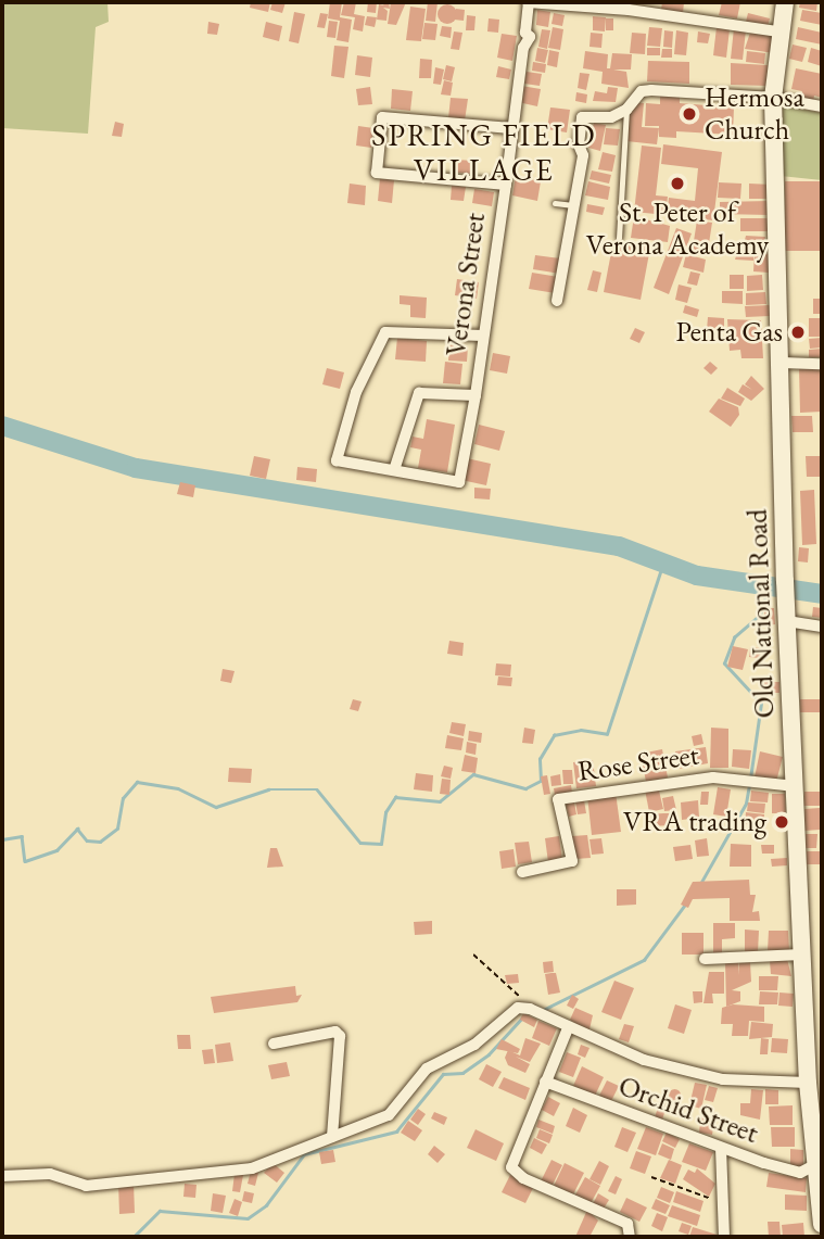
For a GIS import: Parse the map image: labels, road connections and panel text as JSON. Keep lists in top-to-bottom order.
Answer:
{
  "streets": {
    "main road": ["Old National Road"],
    "street": ["Verona Street", "Rose Street", "Orchid Street"]
  },
  "crossings": [
    ["Old National Road", "Rose Street"],
    ["Old National Road", "Orchid Street"]
  ],
  "districts": ["SPRING FIELD VILLAGE"],
  "places": [
    "Hermosa Church",
    "St. Peter of Verona Academy",
    "Penta Gas",
    "VRA trading"
  ]
}
